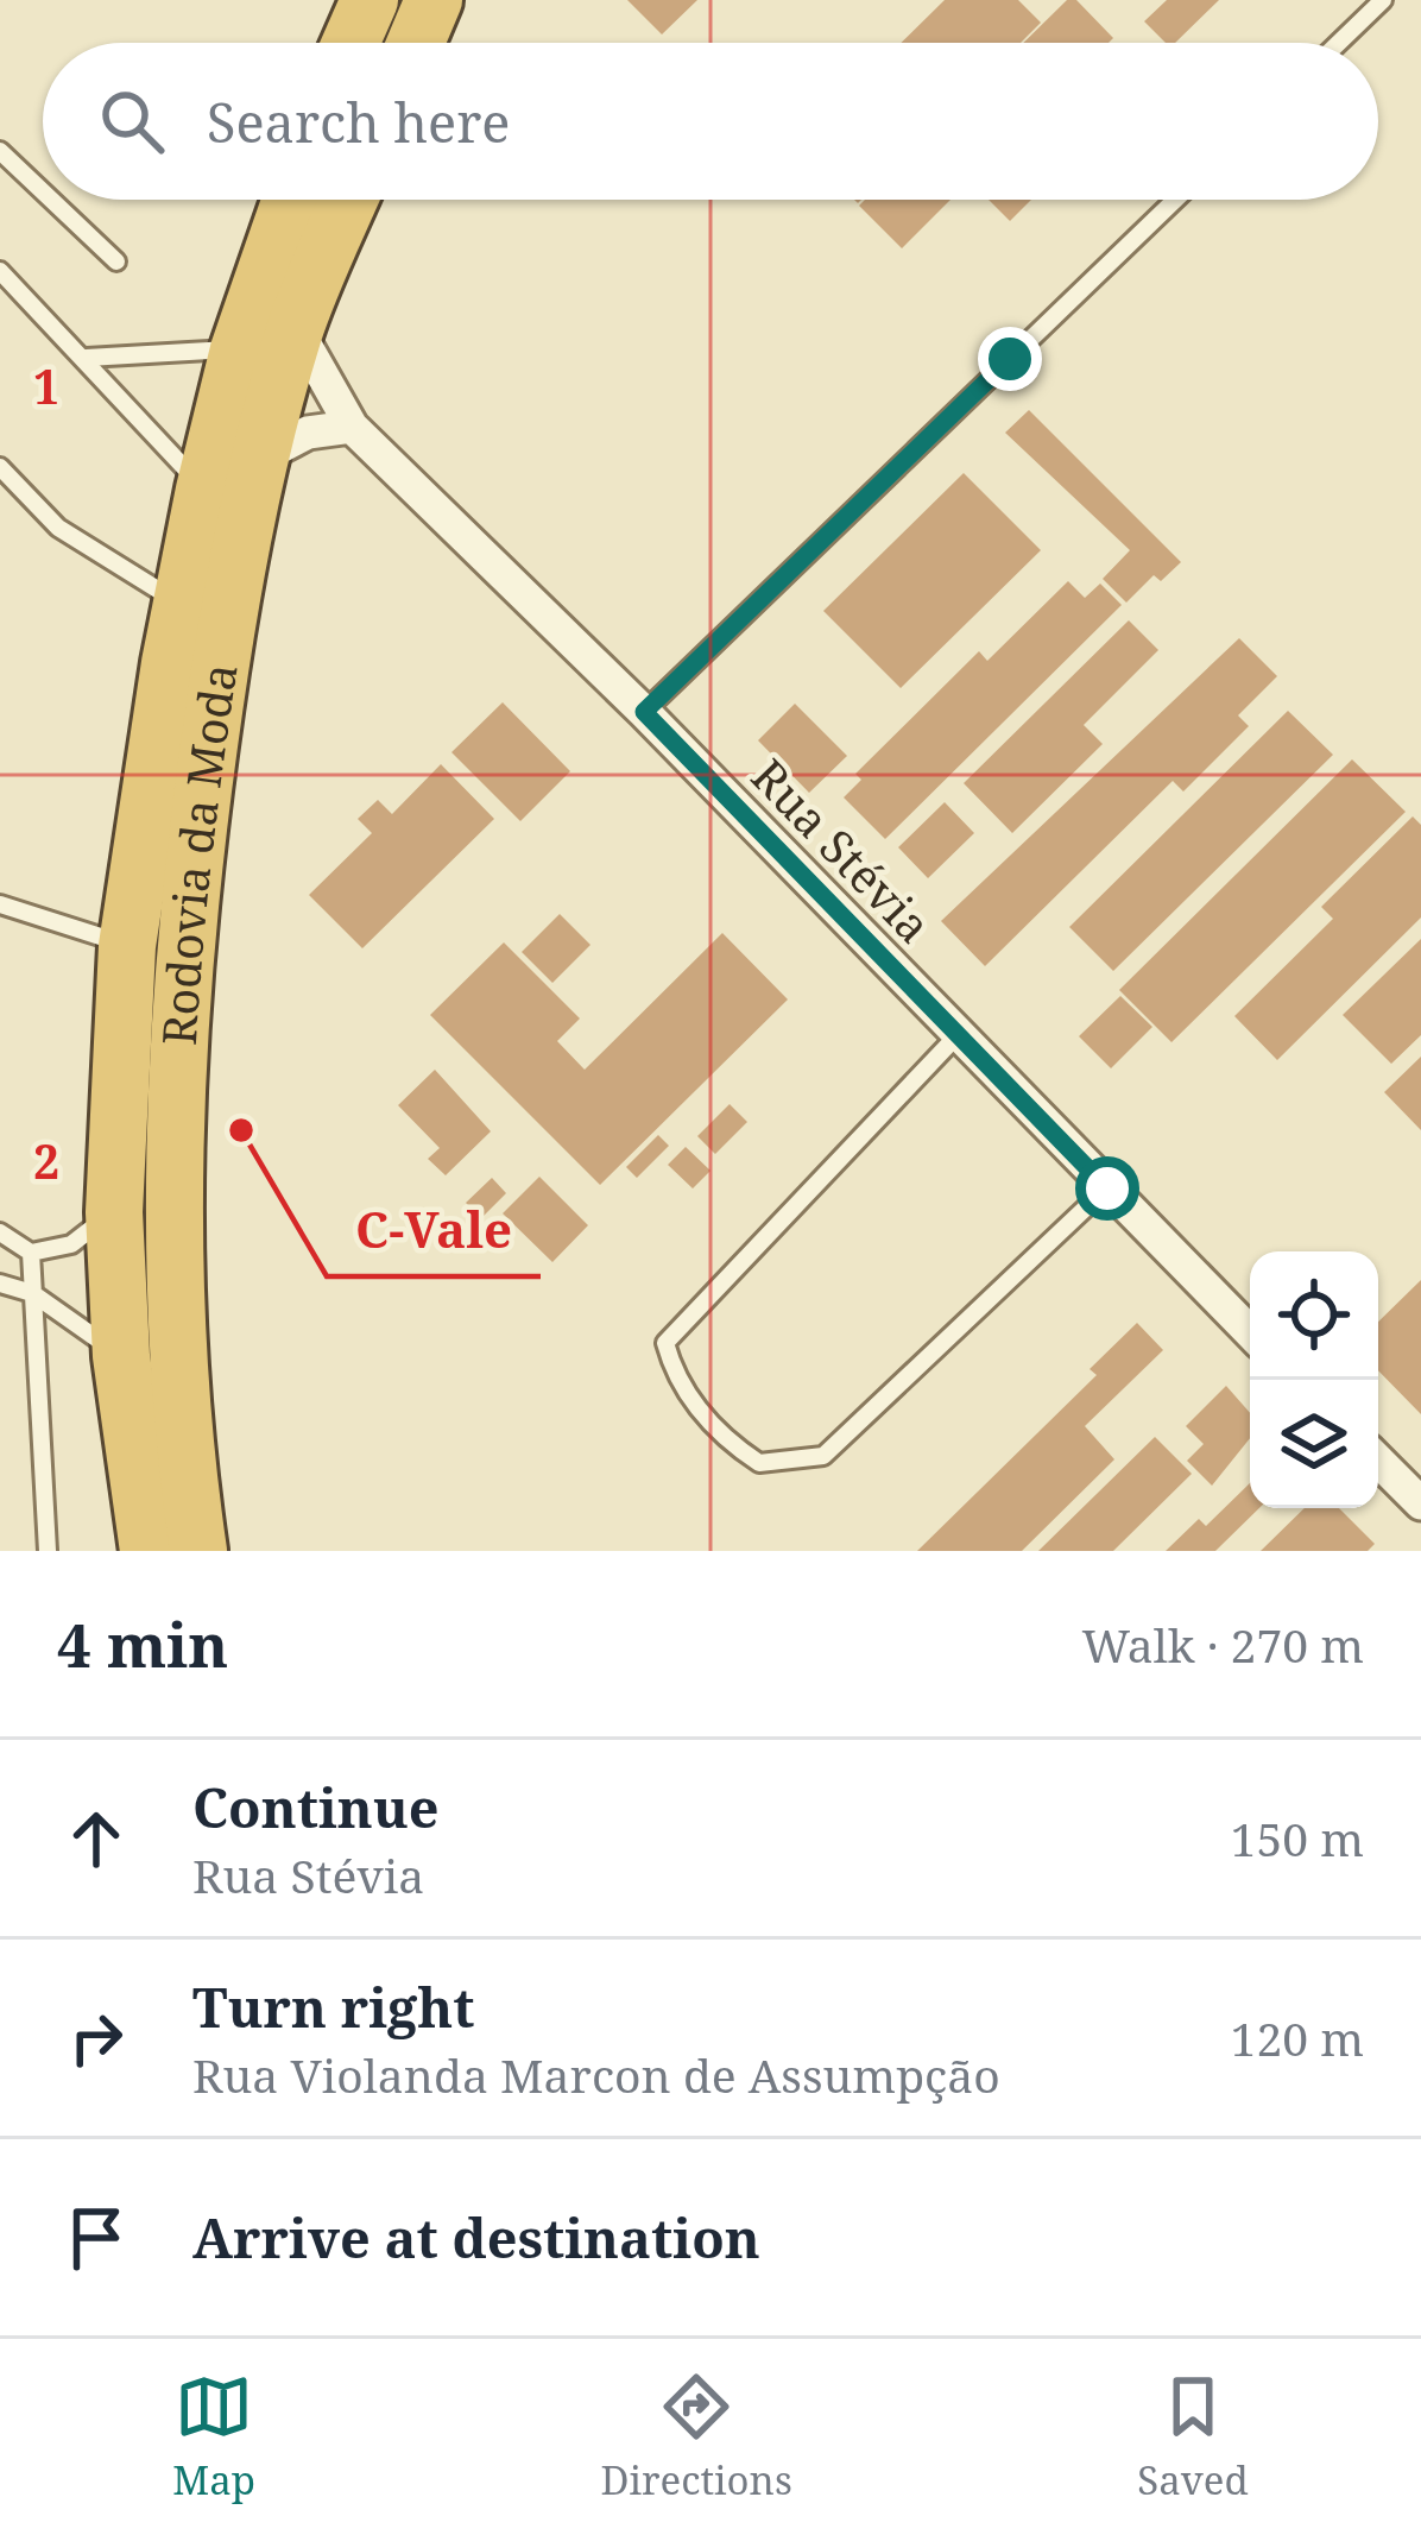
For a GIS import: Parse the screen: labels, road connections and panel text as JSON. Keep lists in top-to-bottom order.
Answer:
{
  "streets": {
    "highway": ["Rodovia da Moda"],
    "street": ["Rua Stévia"]
  },
  "crossings": [
    ["Rua Stévia", "Rodovia da Moda"]
  ],
  "places": ["C-Vale"],
  "page": {
    "search": "Search here",
    "heading": ["4 min", "Walk · 270 m"],
    "list": [
      ["Continue", "Rua Stévia", "150 m"],
      ["Turn right", "Rua Violanda Marcon de Assumpção", "120 m"],
      "Arrive at destination"
    ],
    "nav": ["Map", "Directions", "Saved"]
  },
  "grid": {
    "rows": ["1", "2"]
  }
}
